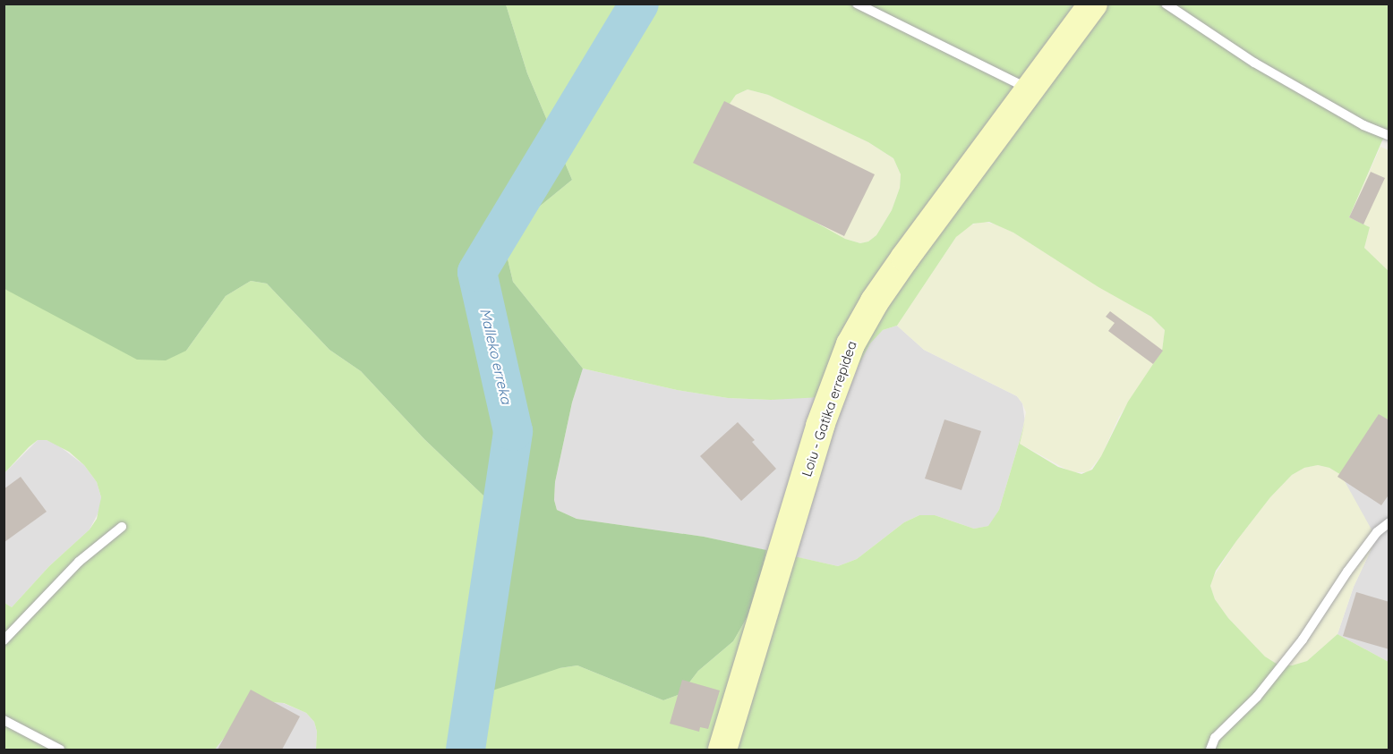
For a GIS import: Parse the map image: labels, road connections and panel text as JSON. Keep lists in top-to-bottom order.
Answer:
{
  "streets": {
    "street": ["Loiu - Gatika errepidea"]
  },
  "water": ["Malleko erreka"]
}
